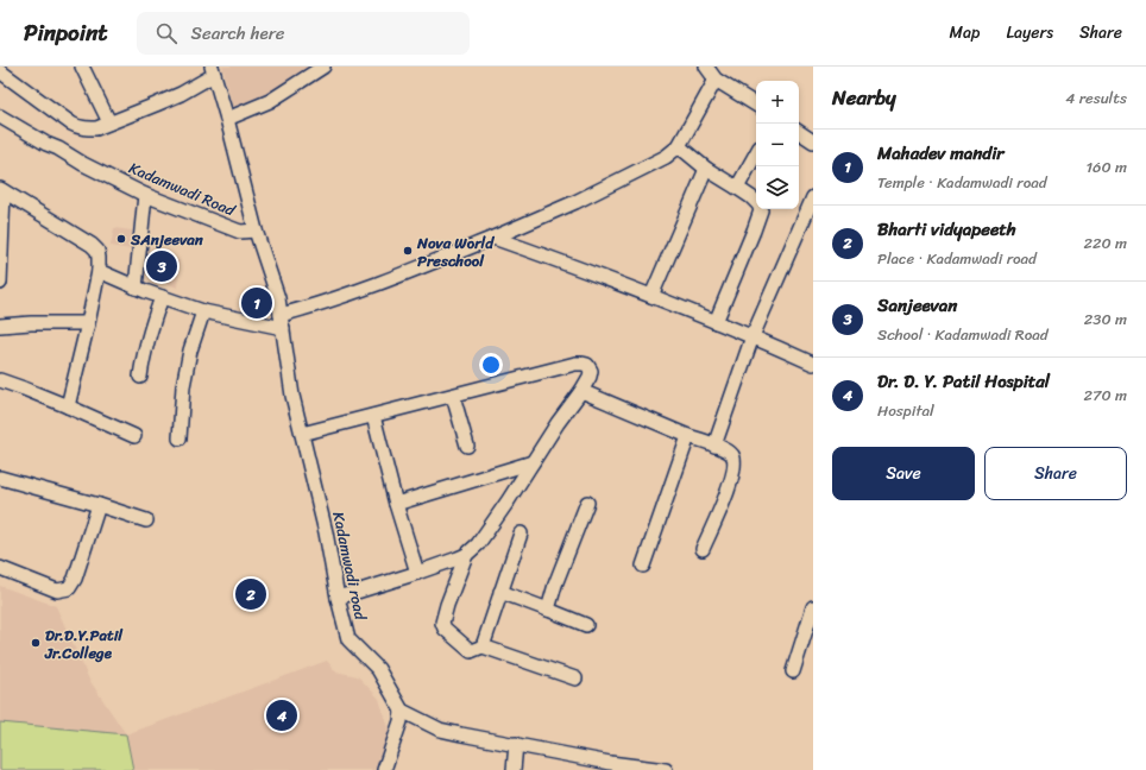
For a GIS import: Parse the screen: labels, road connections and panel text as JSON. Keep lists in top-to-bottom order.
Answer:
{
  "streets": {
    "street": ["Kadamwadi Road", "Kadamwadi road"]
  },
  "crossings": [
    ["Kadamwadi Road", "Kadamwadi road"]
  ],
  "places": ["SAnjeevan", "Nova World Preschool", "Dr.D.Y.Patil Jr.College"],
  "page": {
    "header": "Pinpoint",
    "search": "Search here",
    "nav": ["Map", "Layers", "Share"],
    "heading": ["Nearby", "4 results"],
    "map_buttons": ["+", "−"],
    "list": [
      {
        "mark": "1",
        "name": "Mahadev mandir",
        "note": "Temple · Kadamwadi road",
        "value": "160 m"
      },
      {
        "mark": "2",
        "name": "Bharti vidyapeeth",
        "note": "Place · Kadamwadi road",
        "value": "220 m"
      },
      {
        "mark": "3",
        "name": "Sanjeevan",
        "note": "School · Kadamwadi Road",
        "value": "230 m"
      },
      {
        "mark": "4",
        "name": "Dr. D. Y. Patil Hospital",
        "note": "Hospital",
        "value": "270 m"
      }
    ],
    "pins": [
      "3",
      "1",
      "2",
      "4"
    ],
    "buttons": ["Save", "Share"]
  }
}
